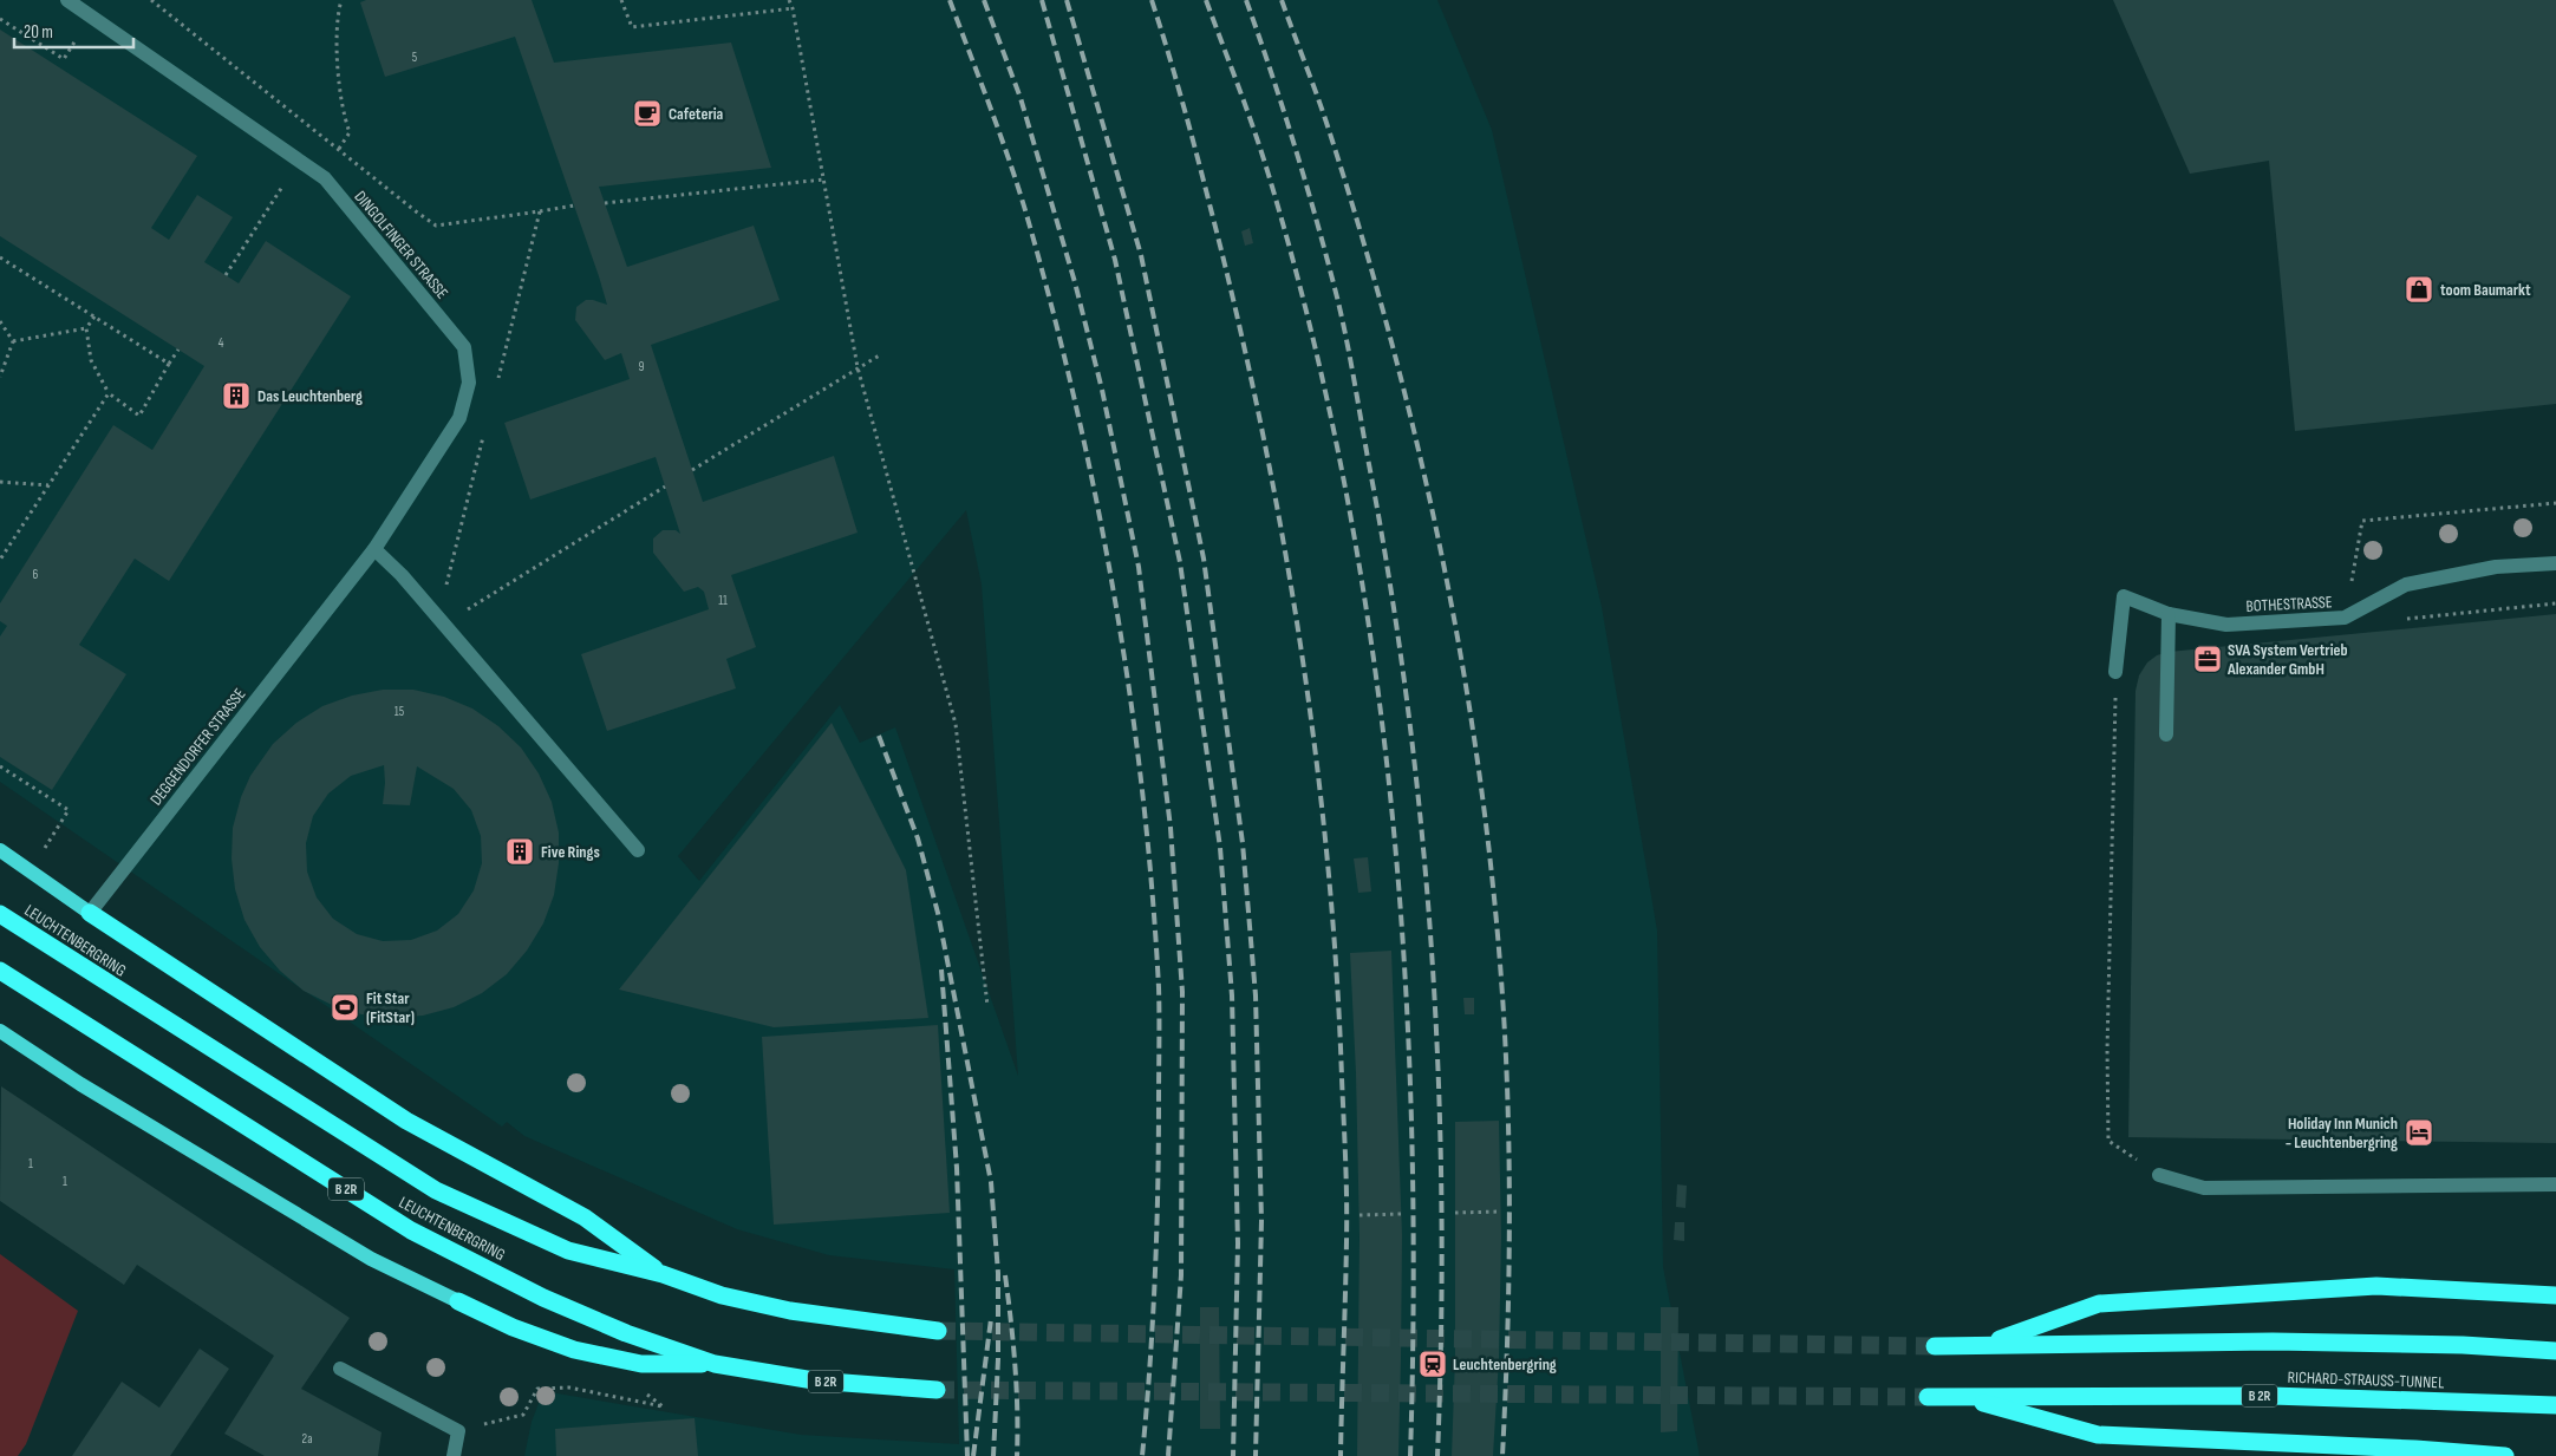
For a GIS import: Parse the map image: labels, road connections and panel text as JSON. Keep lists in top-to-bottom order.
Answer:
{
  "streets": {
    "highway": ["LEUCHTENBERGRING", "B 2R", "RICHARD-STRAUSS-TUNNEL"],
    "street": ["DINGOLFINGER STRASSE", "BOTHESTRASSE", "DEGGENDORFER STRASSE"]
  },
  "crossings": [
    ["DINGOLFINGER STRASSE", "DEGGENDORFER STRASSE"],
    ["DEGGENDORFER STRASSE", "LEUCHTENBERGRING"],
    ["B 2R", "RICHARD-STRAUSS-TUNNEL"]
  ],
  "places": {
    "cafe": ["Cafeteria"],
    "shop": ["toom Baumarkt"],
    "building": ["Das Leuchtenberg", "Five Rings"],
    "office": ["SVA System Vertrieb Alexander GmbH"],
    "sports": ["Fit Star (FitStar)"],
    "hotel": ["Holiday Inn Munich - Leuchtenbergring"],
    "station": ["Leuchtenbergring"]
  },
  "house_numbers": [
    "5",
    "4",
    "9",
    "6",
    "11",
    "15",
    "1",
    "1",
    "2a"
  ],
  "scale_bar": "20 m"
}
